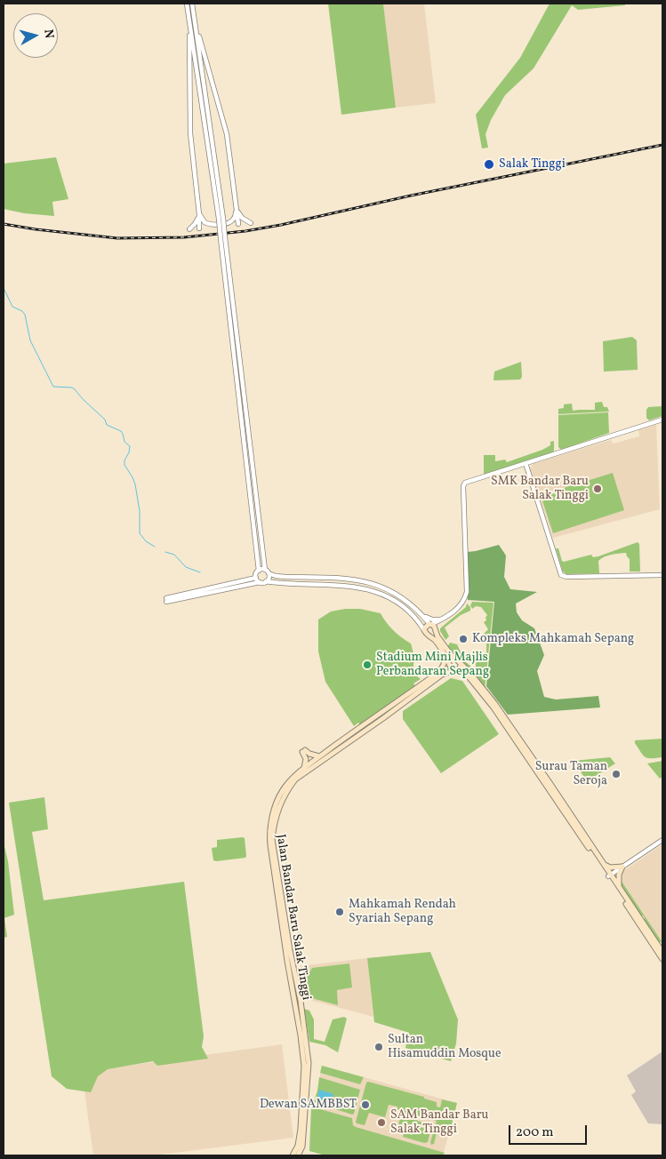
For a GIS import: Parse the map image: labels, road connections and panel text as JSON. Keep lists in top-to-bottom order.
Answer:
{
  "streets": {
    "main road": ["Jalan Bandar Baru Salak Tinggi"]
  },
  "places": [
    "Salak Tinggi",
    "SMK Bandar Baru Salak Tinggi",
    "Kompleks Mahkamah Sepang",
    "Stadium Mini Majlis Perbandaran Sepang",
    "Surau Taman Seroja",
    "Mahkamah Rendah Syariah Sepang",
    "Sultan Hisamuddin Mosque",
    "Dewan SAMBBST",
    "SAM Bandar Baru Salak Tinggi"
  ],
  "scale_bar": "200 m",
  "north": "right"
}
